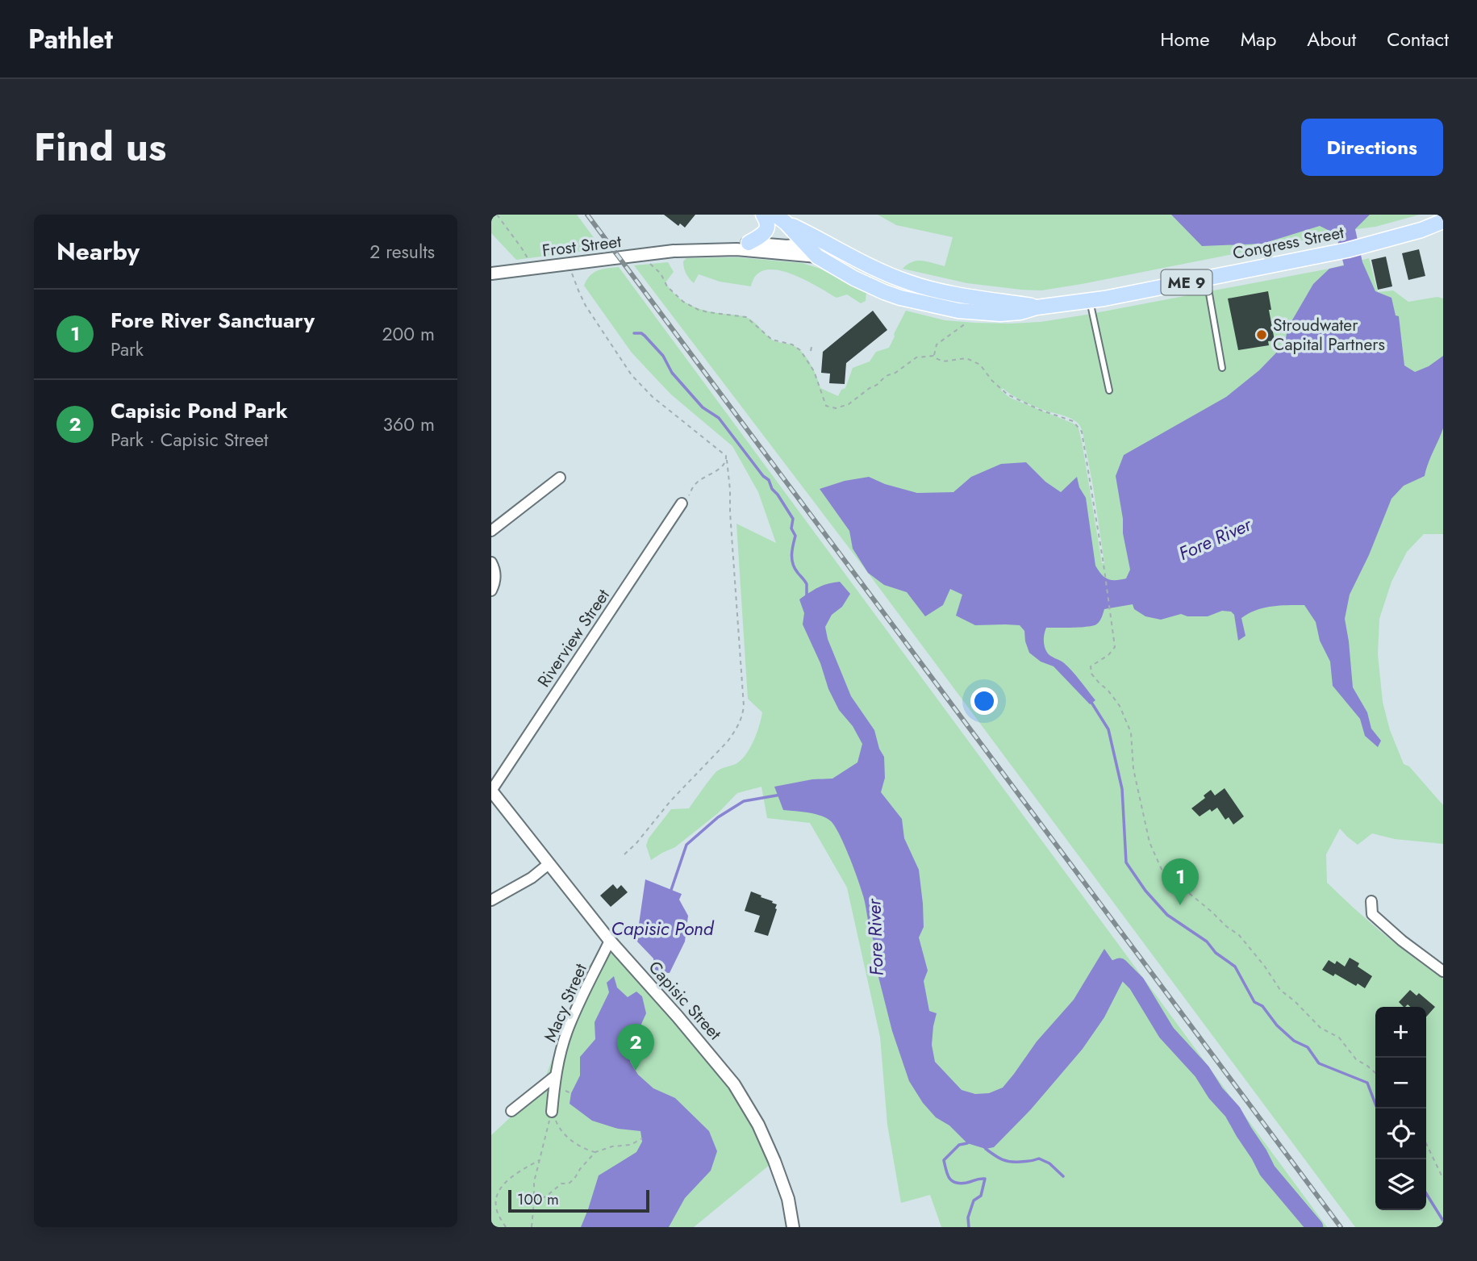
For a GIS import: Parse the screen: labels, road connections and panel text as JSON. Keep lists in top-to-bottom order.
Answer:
{
  "streets": {
    "main road": ["Congress Street", "ME 9"],
    "street": [
      "Frost Street",
      "Riverview Street",
      "Capisic Street",
      "Macy Street"
    ]
  },
  "crossings": [
    ["Congress Street", "Frost Street"],
    ["Congress Street", "ME 9"],
    ["Frost Street", "ME 9"],
    ["Riverview Street", "Capisic Street"],
    ["Capisic Street", "Macy Street"]
  ],
  "water": ["Fore River", "Capisic Pond"],
  "places": ["Stroudwater Capital Partners"],
  "scale_bar": "100 m",
  "page": {
    "header": "Pathlet",
    "nav": [
      "Home",
      "Map",
      "About",
      "Contact"
    ],
    "title": "Find us",
    "buttons": "Directions",
    "heading": ["Nearby", "2 results"],
    "list": [
      {
        "mark": "1",
        "name": "Fore River Sanctuary",
        "note": "Park",
        "value": "200 m"
      },
      {
        "mark": "2",
        "name": "Capisic Pond Park",
        "note": "Park · Capisic Street",
        "value": "360 m"
      }
    ],
    "pins": ["1", "2"],
    "map_buttons": ["+", "−"],
    "scale": "100 m"
  }
}
